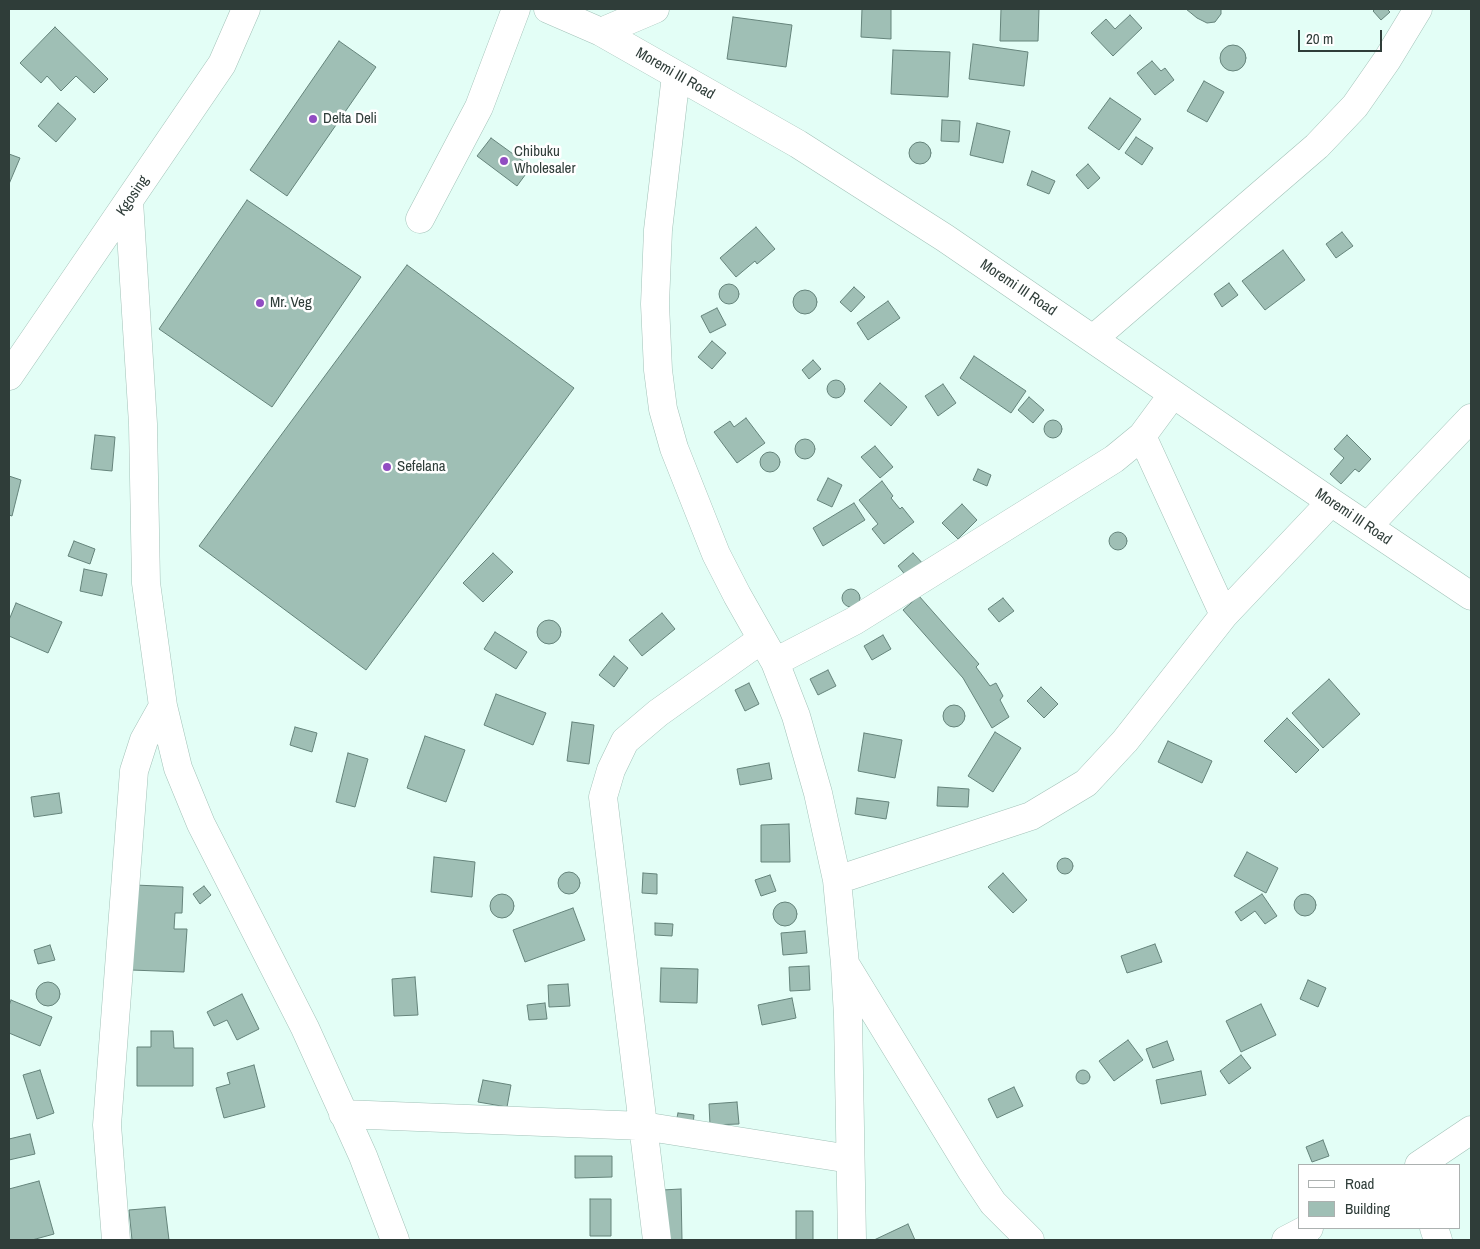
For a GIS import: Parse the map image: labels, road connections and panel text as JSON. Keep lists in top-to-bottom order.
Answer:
{
  "streets": {
    "street": ["Moremi III Road", "Kgosing"]
  },
  "places": [
    "Delta Deli",
    "Chibuku Wholesaler",
    "Mr. Veg",
    "Sefelana"
  ],
  "legend": ["Road", "Building"],
  "scale_bar": "20 m"
}
